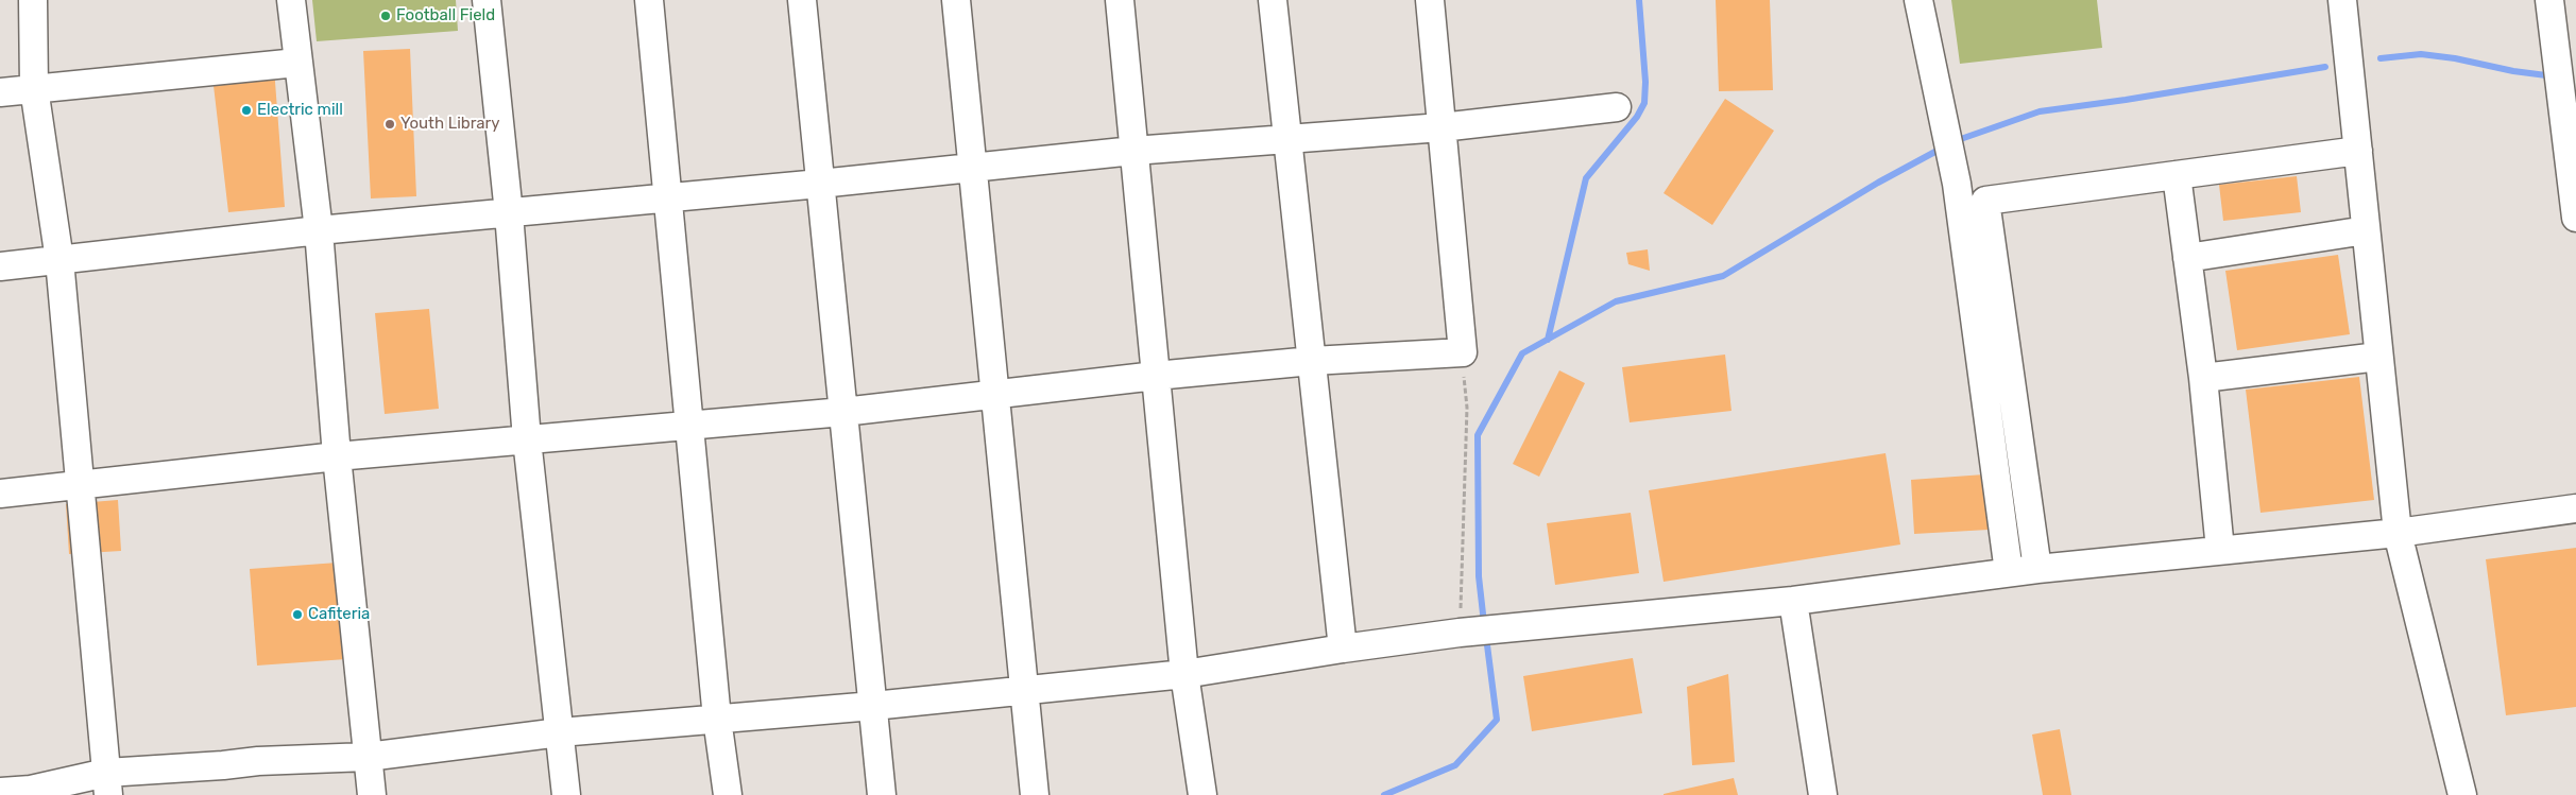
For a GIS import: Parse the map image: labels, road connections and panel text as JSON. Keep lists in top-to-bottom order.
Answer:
{
  "places": [
    "Football Field",
    "Electric mill",
    "Youth Library",
    "Cafiteria"
  ]
}
